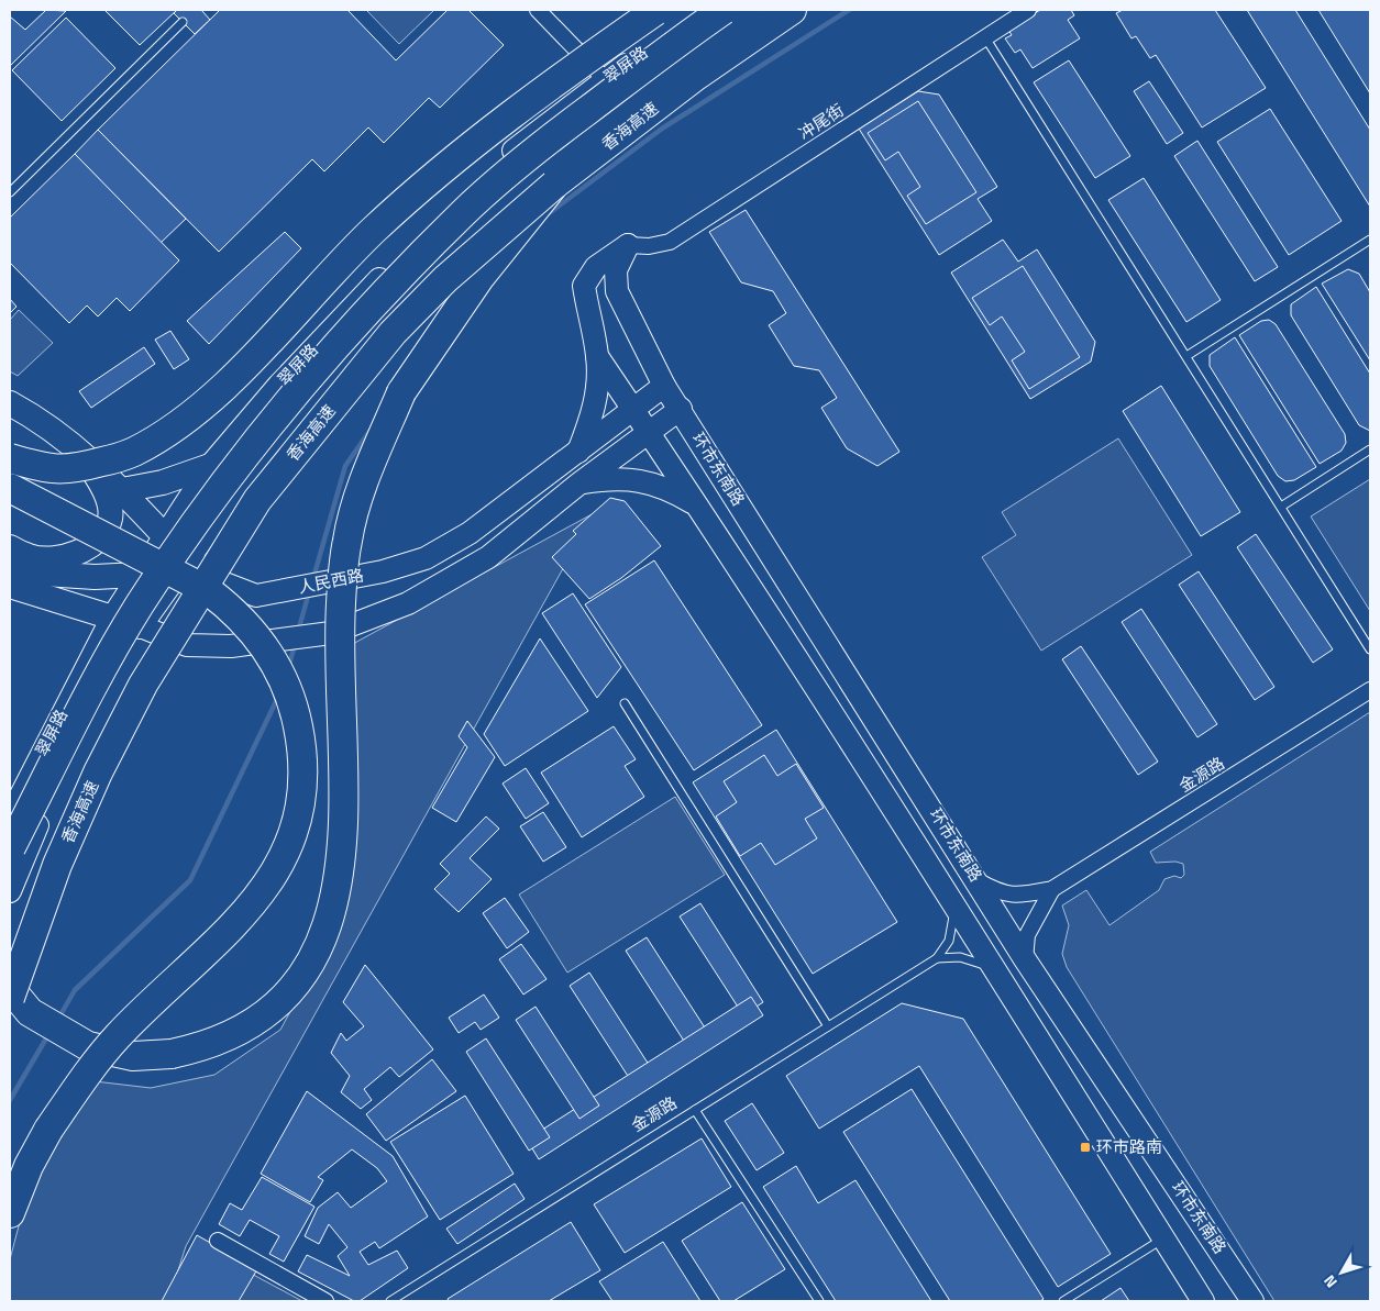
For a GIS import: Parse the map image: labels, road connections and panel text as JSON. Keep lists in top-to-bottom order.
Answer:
{
  "streets": {
    "highway": ["香海高速"],
    "main road": ["翠屏路", "环市东南路", "人民西路"],
    "street": ["冲尾街", "金源路"]
  },
  "crossings": [
    ["翠屏路", "人民西路"],
    ["冲尾街", "环市东南路"],
    ["环市东南路", "人民西路"]
  ],
  "places": {
    "transit": ["环市路南"]
  },
  "north": "bottom left"
}
